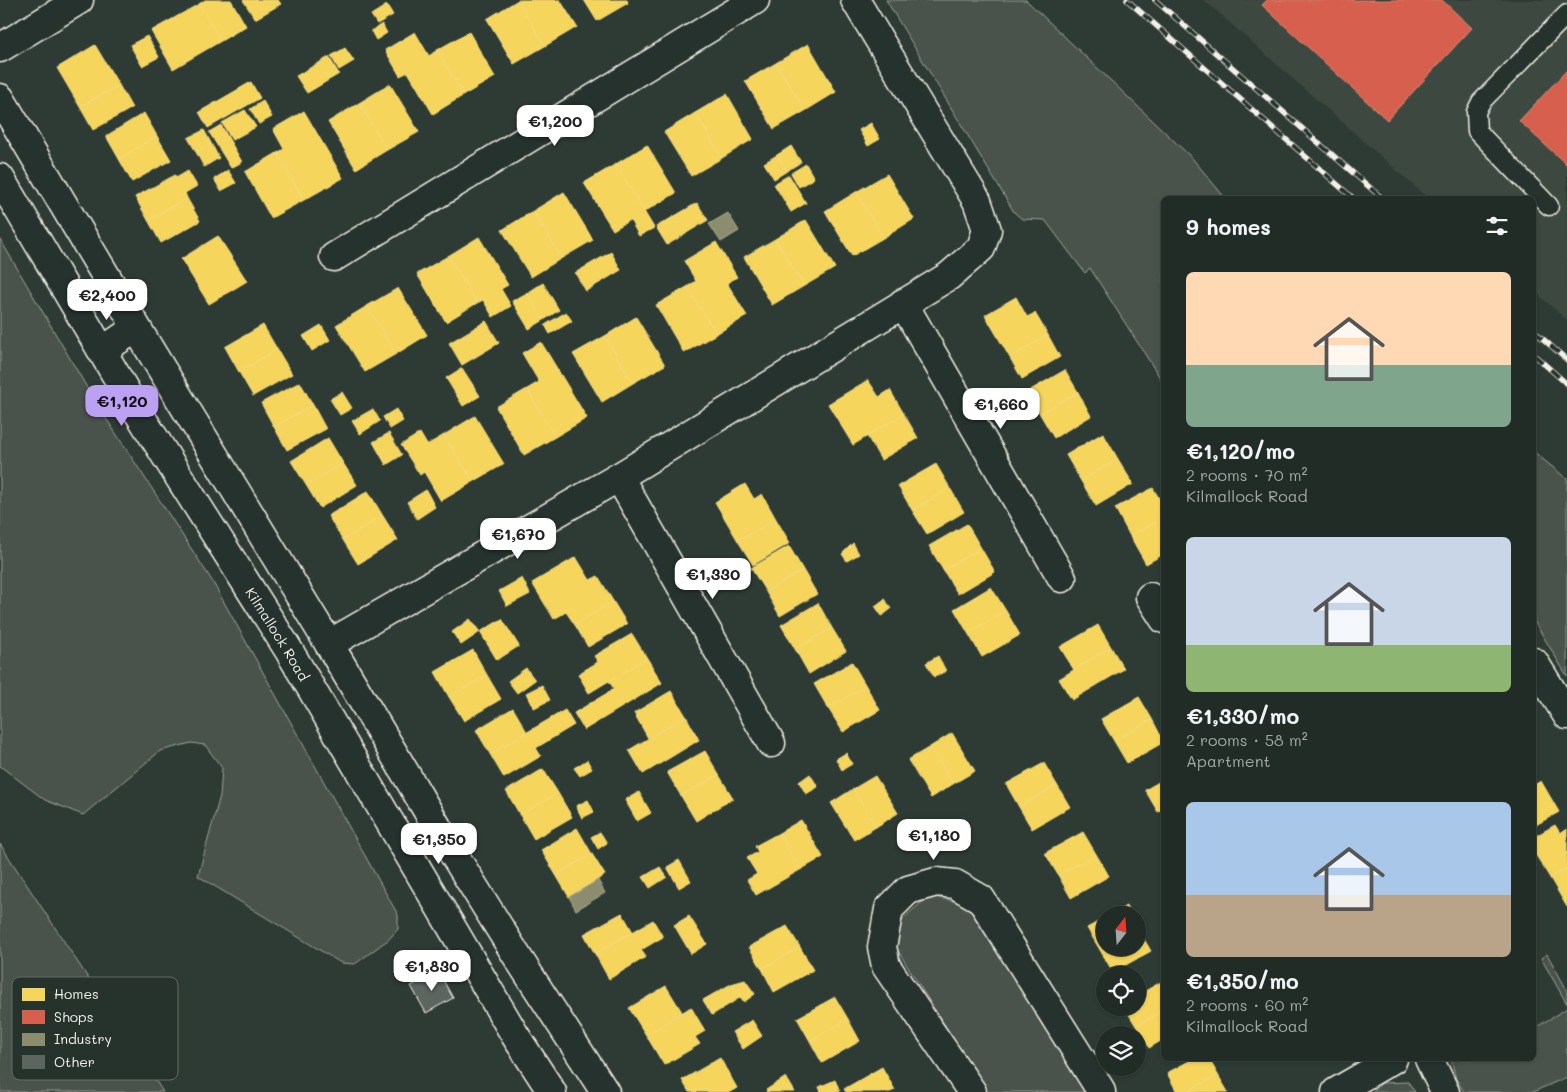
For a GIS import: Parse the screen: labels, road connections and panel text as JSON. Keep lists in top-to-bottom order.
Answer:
{
  "streets": {
    "street": ["Kilmallock Road"]
  },
  "legend": [
    "Homes",
    "Shops",
    "Industry",
    "Other"
  ],
  "north": "top",
  "page": {
    "price": [
      "€1,200",
      "€2,400",
      "€1,120",
      "€1,660",
      "€1,670",
      "€1,330",
      "€1,180",
      "€1,350",
      "€1,830"
    ],
    "heading": "9 homes",
    "list": [
      {
        "name": "€1,120/mo",
        "note": "2 rooms · 70 m² · Kilmallock Road"
      },
      {
        "name": "€1,330/mo",
        "note": "2 rooms · 58 m² · Apartment"
      },
      {
        "name": "€1,350/mo",
        "note": "2 rooms · 60 m² · Kilmallock Road"
      }
    ]
  }
}
